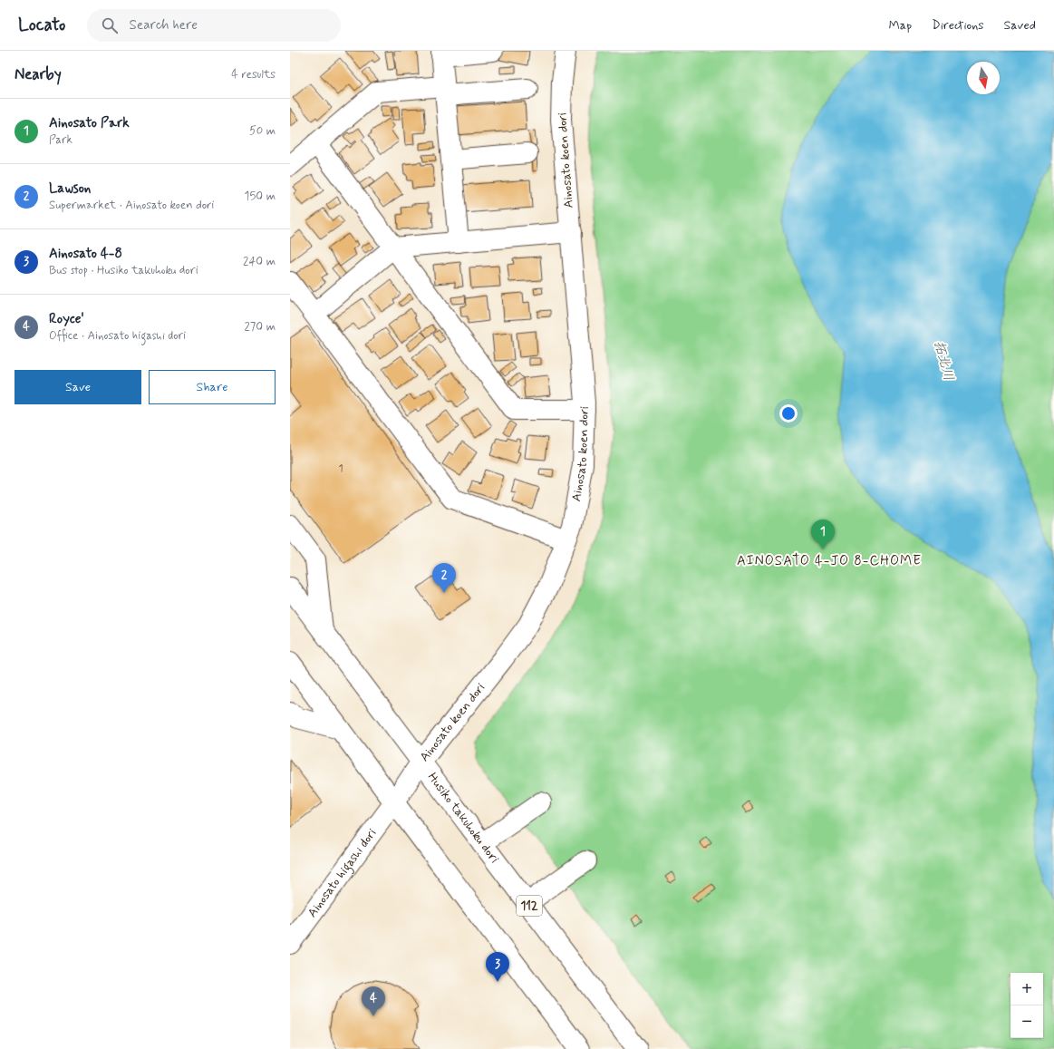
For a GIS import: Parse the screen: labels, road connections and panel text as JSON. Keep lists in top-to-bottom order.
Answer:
{
  "streets": {
    "street": [
      "Ainosato koen dori",
      "Husiko takuhoku dori",
      "Ainosato higashi dori",
      "112"
    ]
  },
  "crossings": [
    ["Ainosato koen dori", "Husiko takuhoku dori"],
    ["Ainosato koen dori", "Ainosato higashi dori"]
  ],
  "districts": ["AINOSATO 4-JO 8-CHOME"],
  "water": ["拓北川"],
  "house_numbers": ["1"],
  "north": "bottom",
  "page": {
    "header": "Locato",
    "search": "Search here",
    "nav": ["Map", "Directions", "Saved"],
    "heading": ["Nearby", "4 results"],
    "list": [
      {
        "mark": "1",
        "name": "Ainosato Park",
        "note": "Park",
        "value": "50 m"
      },
      {
        "mark": "2",
        "name": "Lawson",
        "note": "Supermarket · Ainosato koen dori",
        "value": "150 m"
      },
      {
        "mark": "3",
        "name": "Ainosato 4-8",
        "note": "Bus stop · Husiko takuhoku dori",
        "value": "240 m"
      },
      {
        "mark": "4",
        "name": "Royce'",
        "note": "Office · Ainosato higashi dori",
        "value": "270 m"
      }
    ],
    "buttons": ["Save", "Share"],
    "pins": [
      "1",
      "2",
      "3",
      "4"
    ],
    "map_buttons": ["+", "−"]
  }
}
